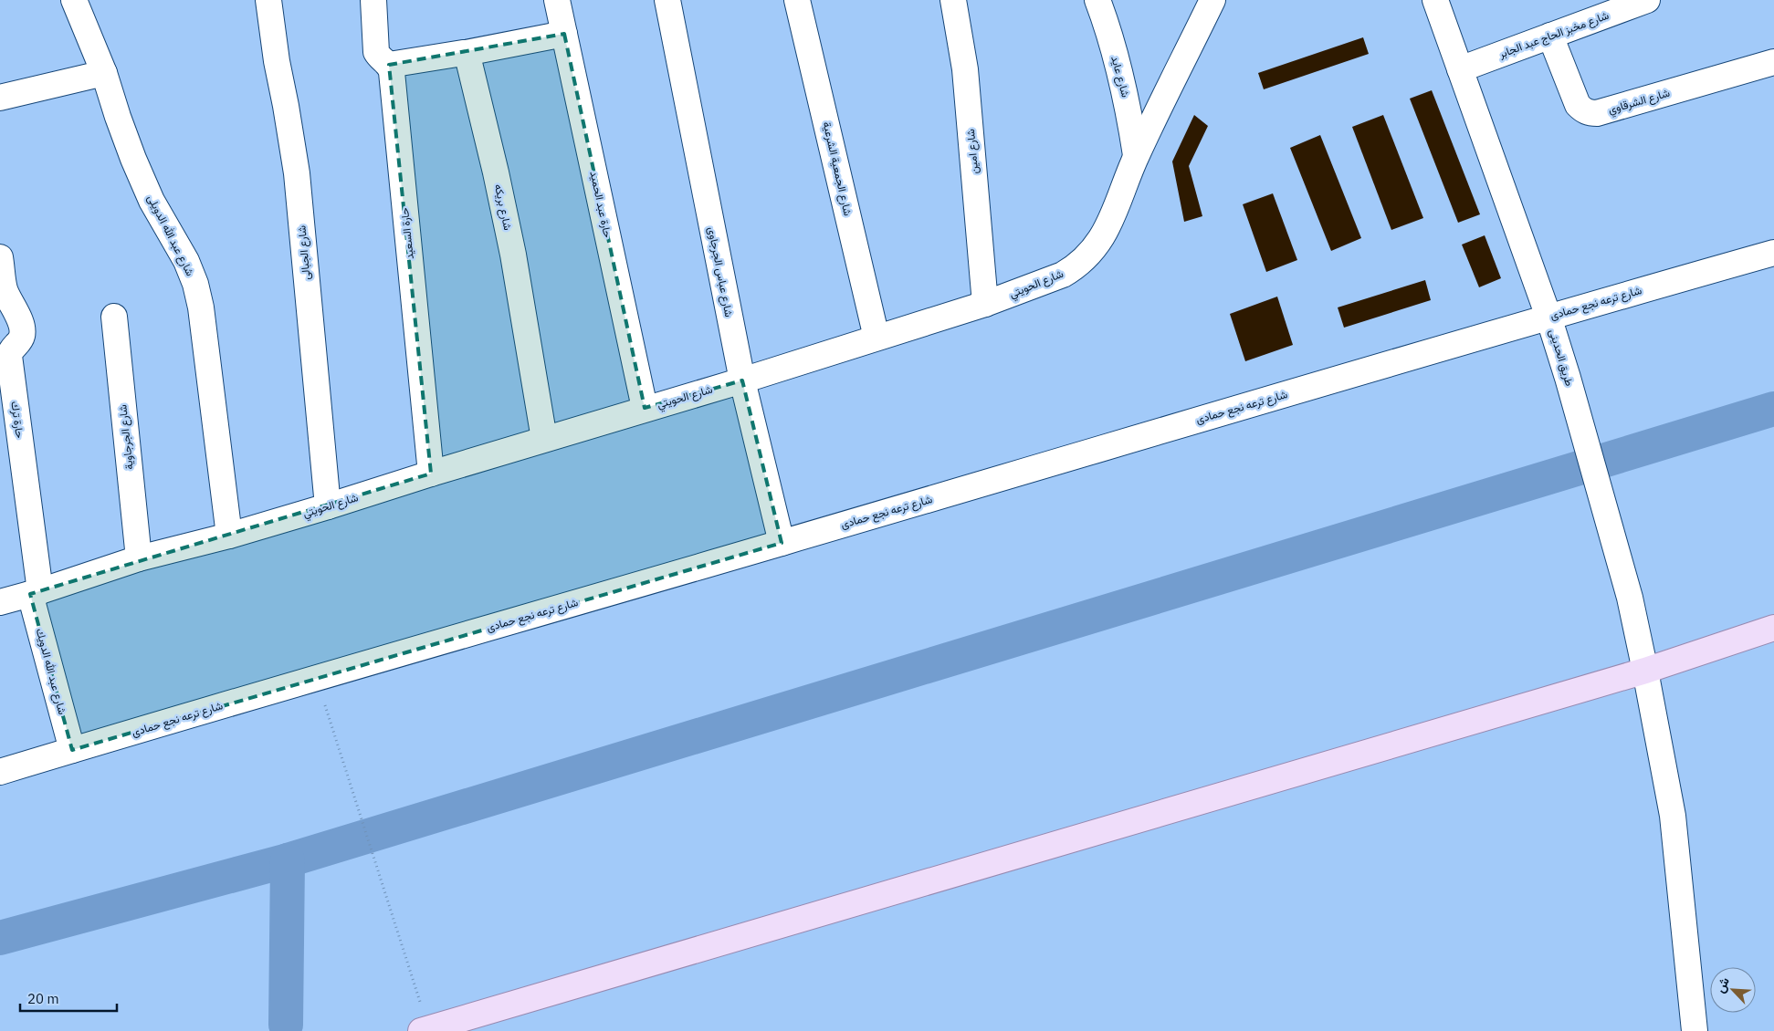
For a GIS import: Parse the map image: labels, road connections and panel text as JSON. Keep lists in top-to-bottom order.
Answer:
{
  "streets": {
    "street": [
      "شارع مخبز الحاج عبد الجابر",
      "شارع عايد",
      "شارع الشرقاوي",
      "شارع امين",
      "شارع الجمعية الشرعية",
      "حارة عبد الحميد",
      "شارع بريكه",
      "حارة السعيد",
      "شارع عبد الله الدويلى",
      "شارع الجبالى",
      "شارع عباس الجرجاوى",
      "شارع الحويتي",
      "شارع ترعه نجع حمادى",
      "طريق الحدينى",
      "حارة ترك",
      "شارع الجرجاوية",
      "شارع عبد الله الدويك"
    ]
  },
  "crossings": [
    ["شارع مخبز الحاج عبد الجابر", "شارع الشرقاوي"],
    ["شارع مخبز الحاج عبد الجابر", "طريق الحدينى"],
    ["شارع عايد", "شارع الحويتي"],
    ["شارع امين", "شارع الحويتي"],
    ["شارع الجمعية الشرعية", "شارع الحويتي"],
    ["حارة عبد الحميد", "شارع الحويتي"],
    ["شارع بريكه", "شارع الحويتي"],
    ["حارة السعيد", "شارع الحويتي"],
    ["شارع عبد الله الدويلى", "شارع الحويتي"],
    ["شارع الجبالى", "شارع الحويتي"],
    ["شارع عباس الجرجاوى", "شارع الحويتي"],
    ["شارع عباس الجرجاوى", "شارع ترعه نجع حمادى"],
    ["شارع الحويتي", "حارة ترك"],
    ["شارع الحويتي", "شارع الجرجاوية"],
    ["شارع الحويتي", "شارع عبد الله الدويك"],
    ["شارع ترعه نجع حمادى", "طريق الحدينى"],
    ["شارع ترعه نجع حمادى", "شارع عبد الله الدويك"],
    ["حارة ترك", "شارع عبد الله الدويك"]
  ],
  "scale_bar": "20 m",
  "north": "top left"
}
